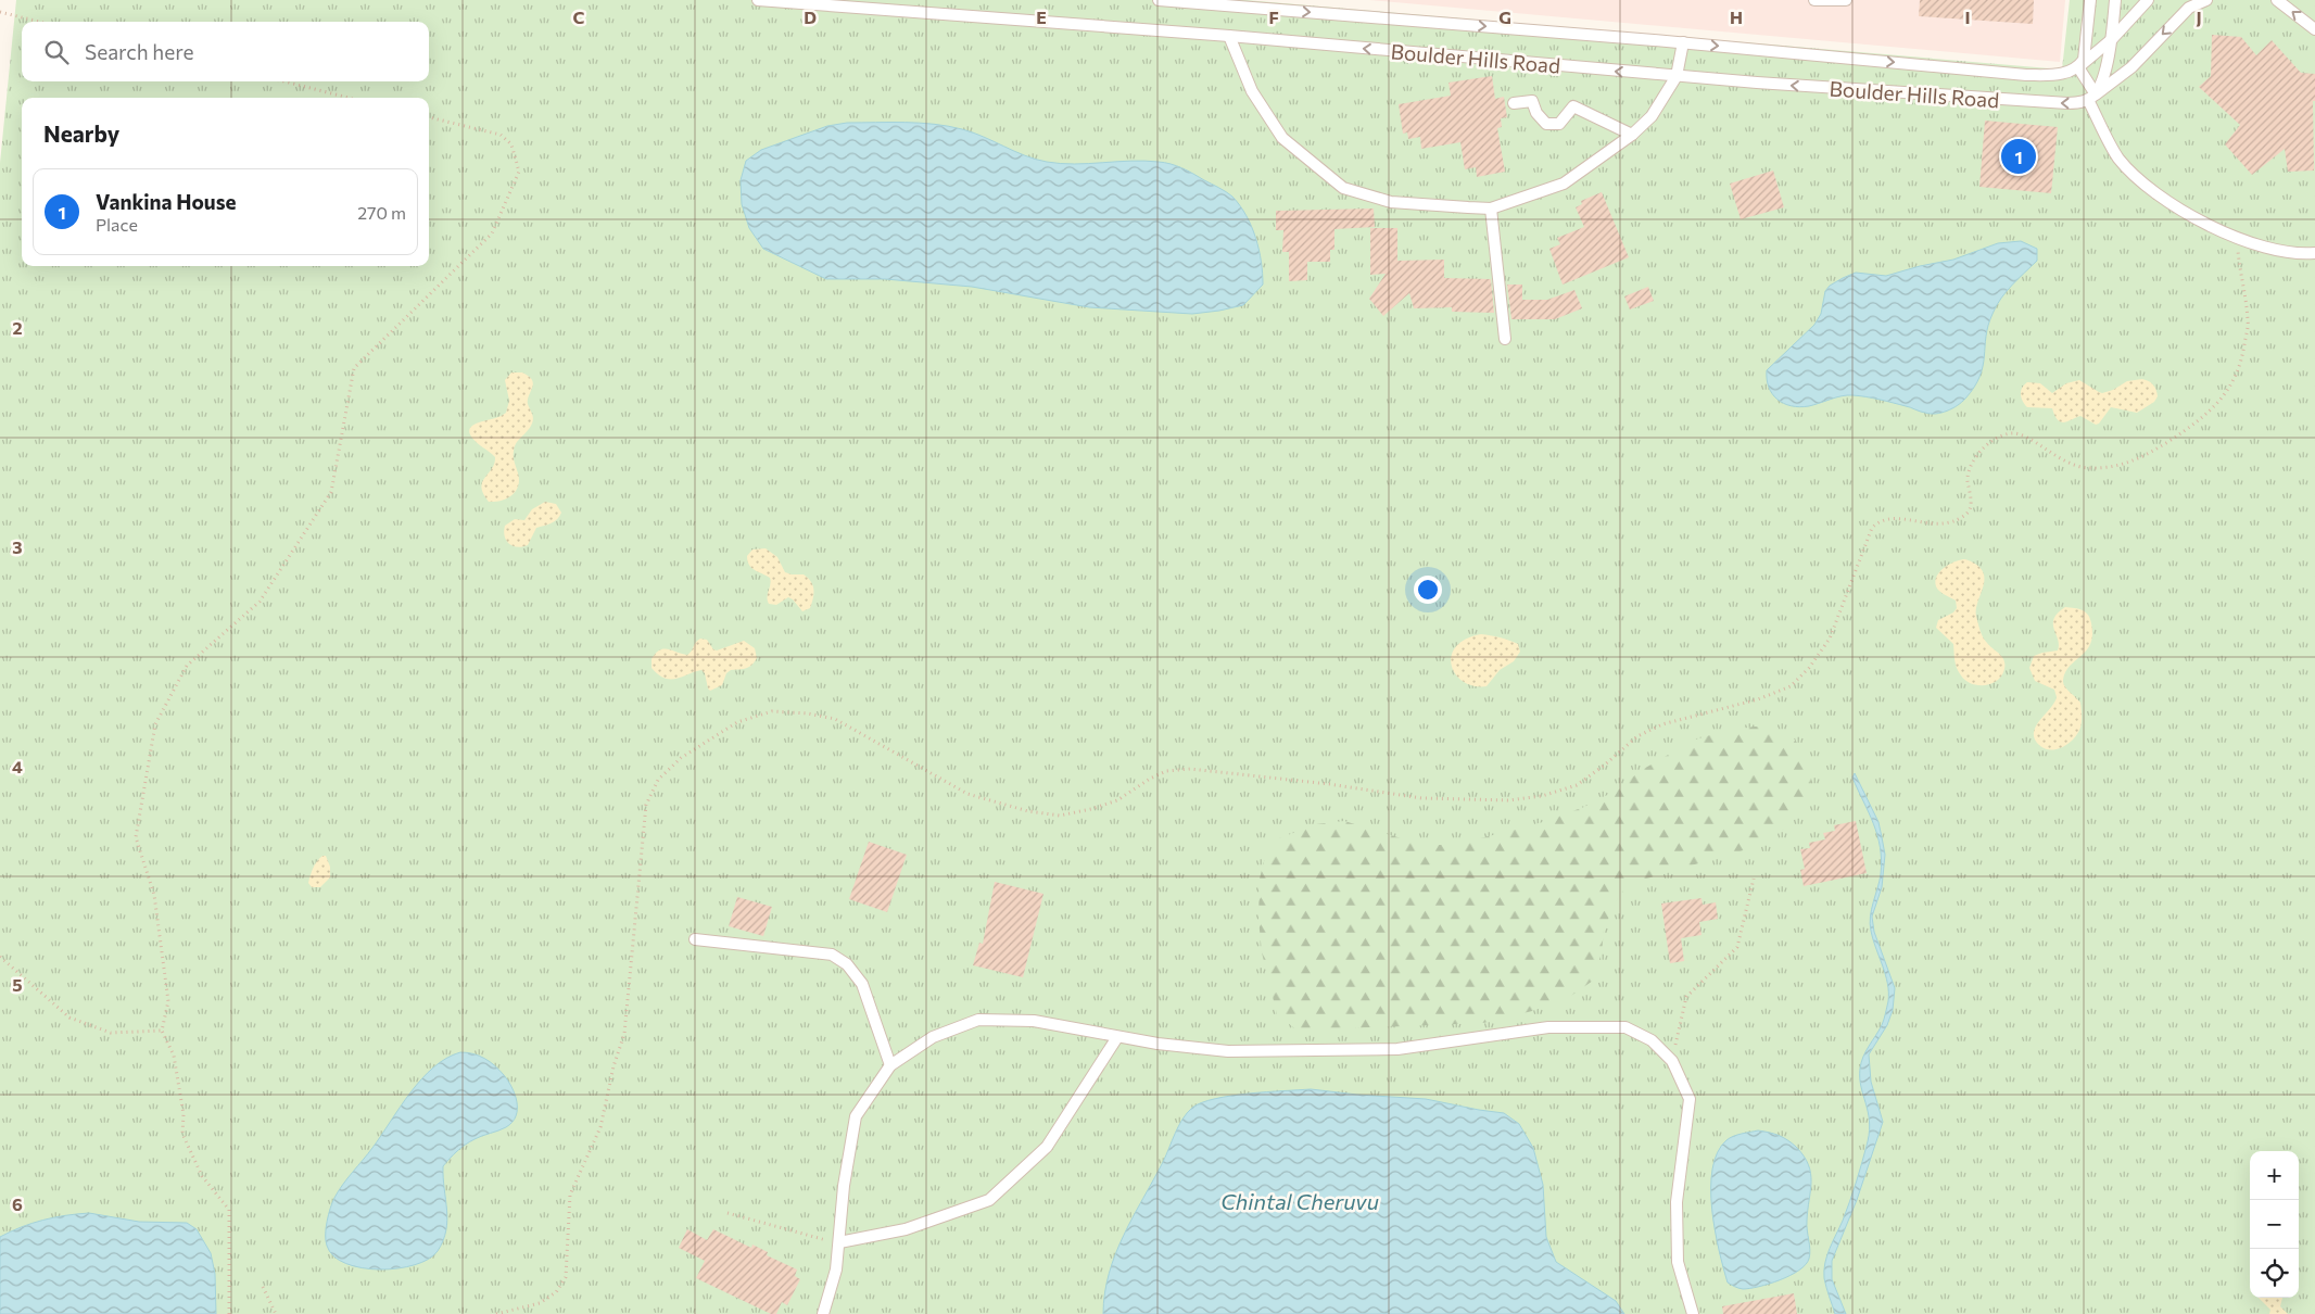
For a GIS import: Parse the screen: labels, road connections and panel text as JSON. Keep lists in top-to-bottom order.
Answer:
{
  "streets": {
    "lane": ["Boulder Hills Road"]
  },
  "water": ["Chintal Cheruvu"],
  "page": {
    "search": "Search here",
    "heading": "Nearby",
    "pins": "1",
    "list": [
      {
        "mark": "1",
        "name": "Vankina House",
        "note": "Place",
        "value": "270 m"
      }
    ],
    "map_buttons": ["+", "−"]
  },
  "grid": {
    "columns": [
      "C",
      "D",
      "E",
      "F",
      "G",
      "H",
      "I",
      "J"
    ],
    "rows": [
      "2",
      "3",
      "4",
      "5",
      "6"
    ]
  }
}
